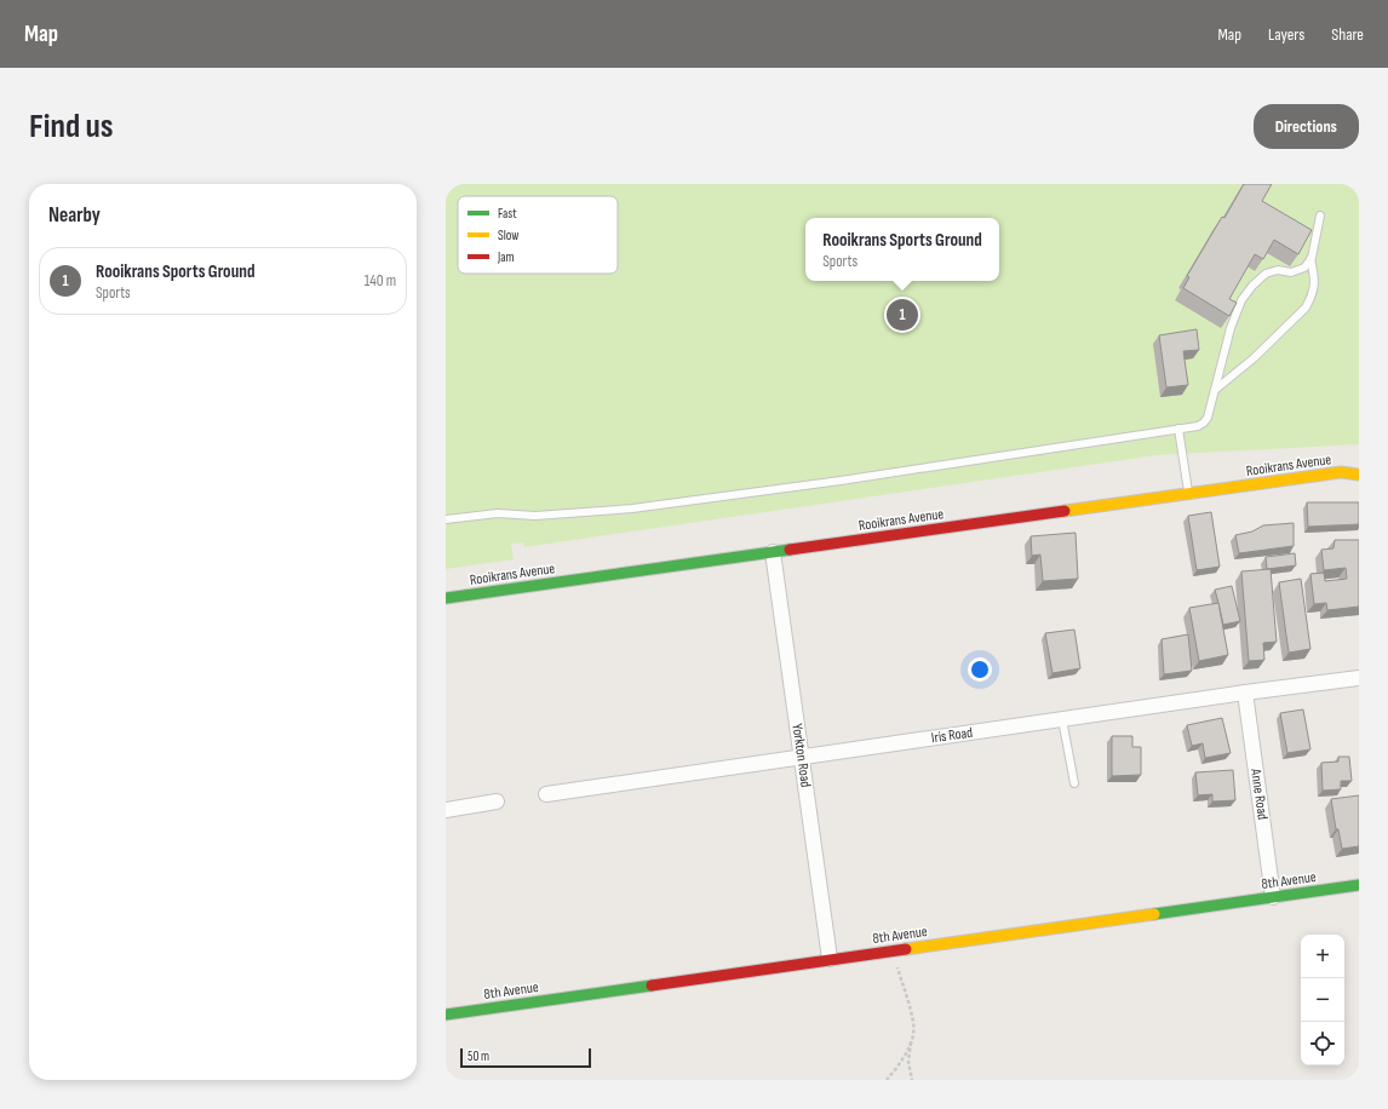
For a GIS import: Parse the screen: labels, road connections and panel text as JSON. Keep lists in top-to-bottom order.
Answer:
{
  "streets": {
    "street": [
      "Rooikrans Avenue",
      "Iris Road",
      "Yorkton Road",
      "Anne Road",
      "8th Avenue"
    ]
  },
  "crossings": [
    ["Rooikrans Avenue", "Yorkton Road"],
    ["Iris Road", "Yorkton Road"],
    ["Iris Road", "Anne Road"],
    ["Yorkton Road", "8th Avenue"],
    ["Anne Road", "8th Avenue"]
  ],
  "legend": ["Fast", "Slow", "Jam"],
  "scale_bar": "50 m",
  "page": {
    "header": "Map",
    "nav": ["Map", "Layers", "Share"],
    "buttons": "Directions",
    "title": "Find us",
    "heading": "Nearby",
    "popup": ["Rooikrans Sports Ground", "Sports"],
    "list": [
      {
        "mark": "1",
        "name": "Rooikrans Sports Ground",
        "note": "Sports",
        "value": "140 m"
      }
    ],
    "pins": "1",
    "map_buttons": ["+", "−"],
    "scale": "50 m"
  }
}
